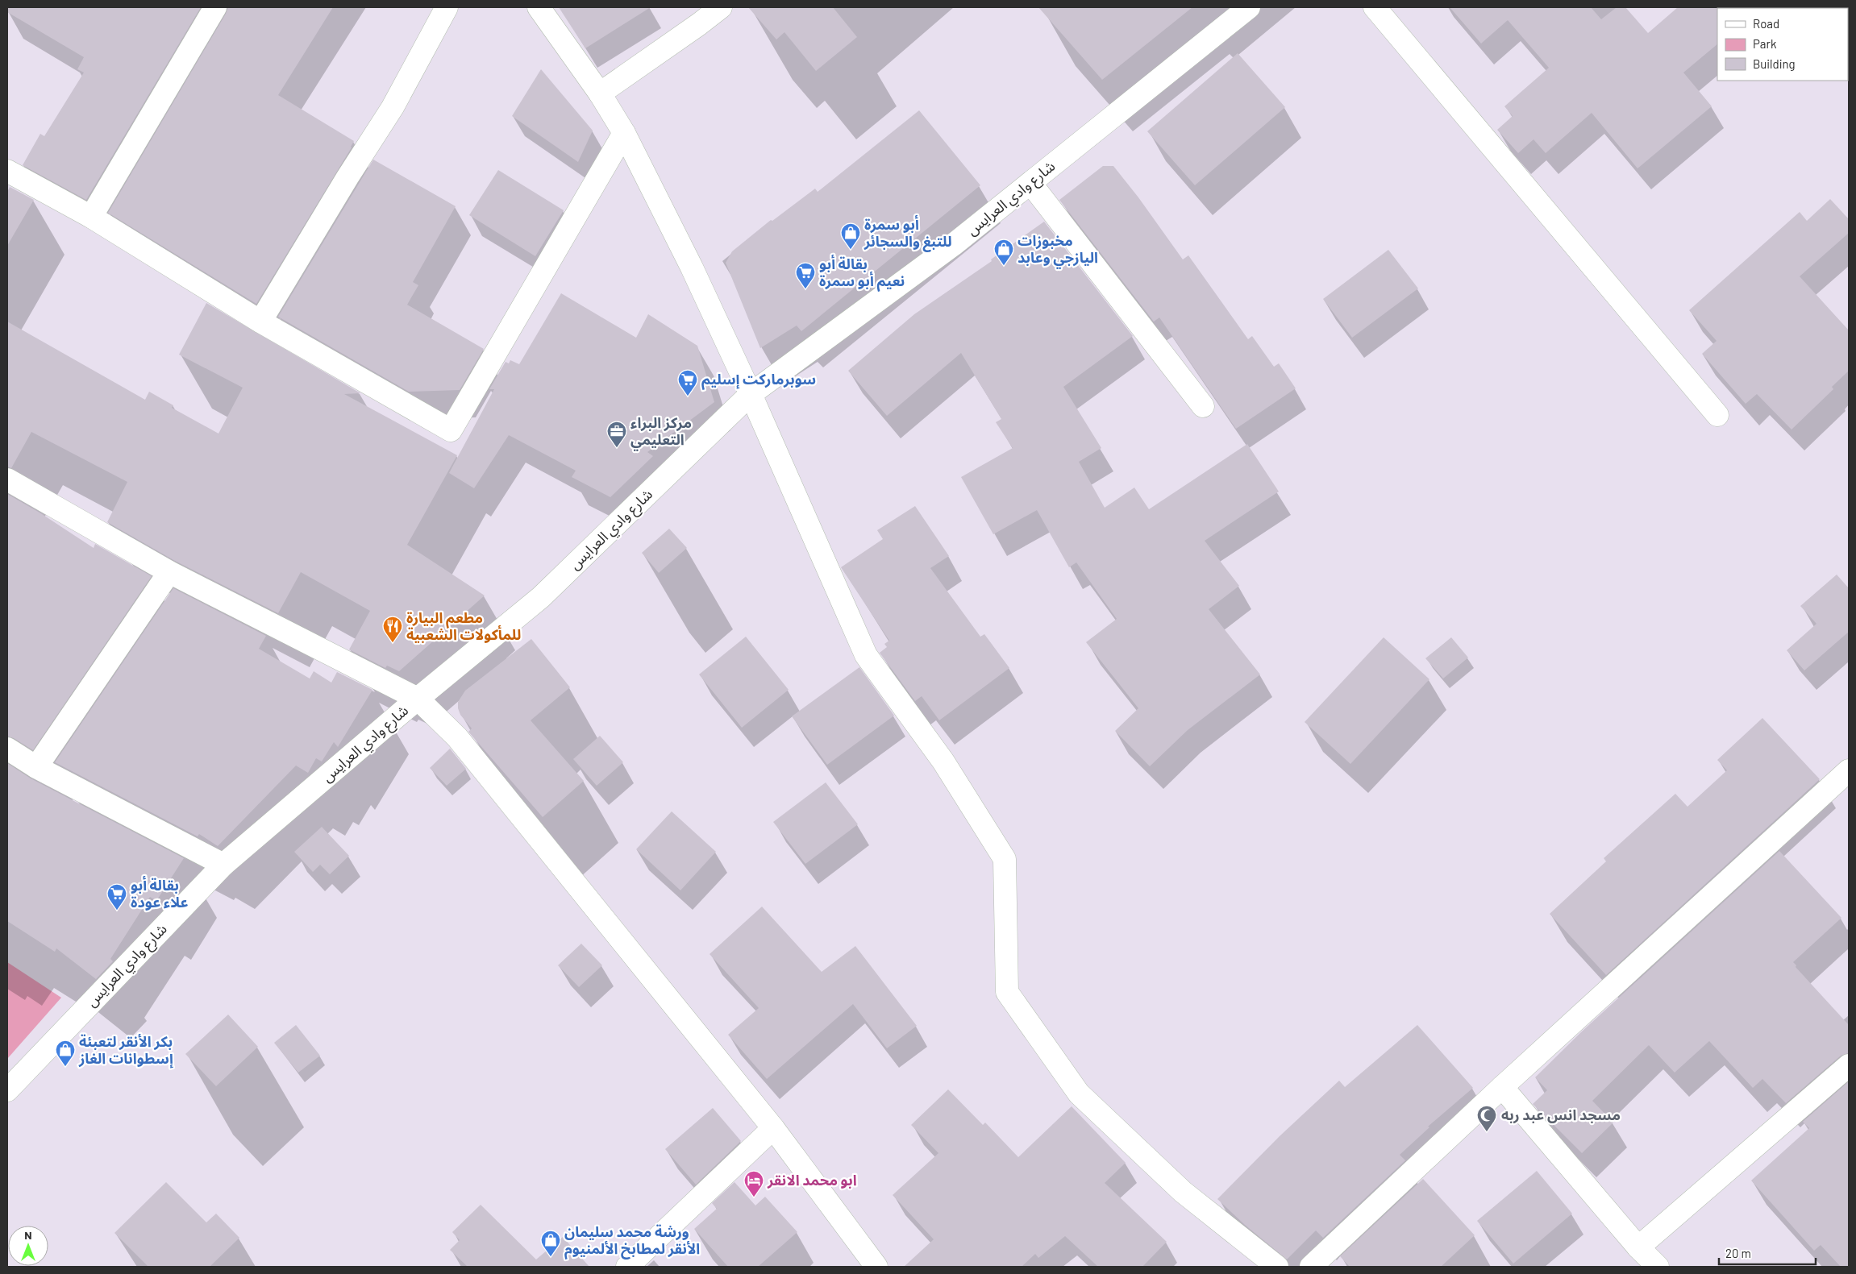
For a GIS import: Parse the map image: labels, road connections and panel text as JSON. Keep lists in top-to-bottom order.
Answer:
{
  "streets": {
    "street": ["شارع وادي العرايس"]
  },
  "places": {
    "shop": [
      "أبو سمرة للتبغ والسجائر",
      "مخبوزات اليازجي وعابد",
      "بكر الأنقر لتعبئة إسطوانات الغاز",
      "ورشة محمد سليمان الأنقر لمطابخ الألمنيوم"
    ],
    "supermarket": ["بقالة أبو نعيم أبو سمرة", "سوبرماركت إسليم", "بقالة أبو علاء عودة"],
    "office": ["مركز البراء التعليمي"],
    "restaurant": ["مطعم البيارة للمأكولات الشعبية"],
    "mosque": ["مسجد انس عبد ربه"],
    "hotel": ["ابو محمد الانقر"]
  },
  "legend": ["Road", "Park", "Building"],
  "scale_bar": "20 m",
  "north": "top"
}
